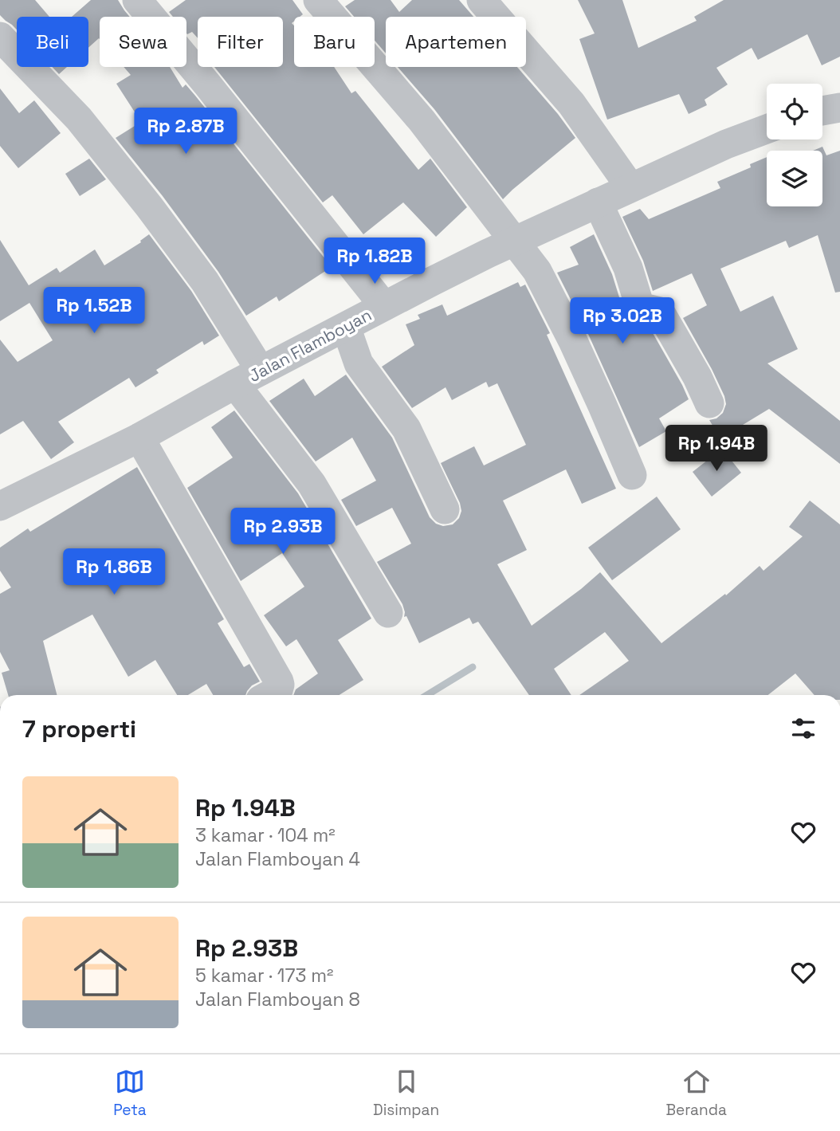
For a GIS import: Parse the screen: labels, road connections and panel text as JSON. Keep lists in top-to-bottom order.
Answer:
{
  "streets": {
    "street": ["Jalan Flamboyan"]
  },
  "page": {
    "chip": [
      "Beli",
      "Sewa",
      "Filter",
      "Baru",
      "Apartemen"
    ],
    "price": [
      "Rp 2.87B",
      "Rp 1.82B",
      "Rp 1.52B",
      "Rp 3.02B",
      "Rp 1.94B",
      "Rp 2.93B",
      "Rp 1.86B"
    ],
    "heading": "7 properti",
    "list": [
      {
        "name": "Rp 1.94B",
        "note": "3 kamar · 104 m² · Jalan Flamboyan 4"
      },
      {
        "name": "Rp 2.93B",
        "note": "5 kamar · 173 m² · Jalan Flamboyan 8"
      }
    ],
    "tabs": ["Peta", "Disimpan", "Beranda"]
  }
}
